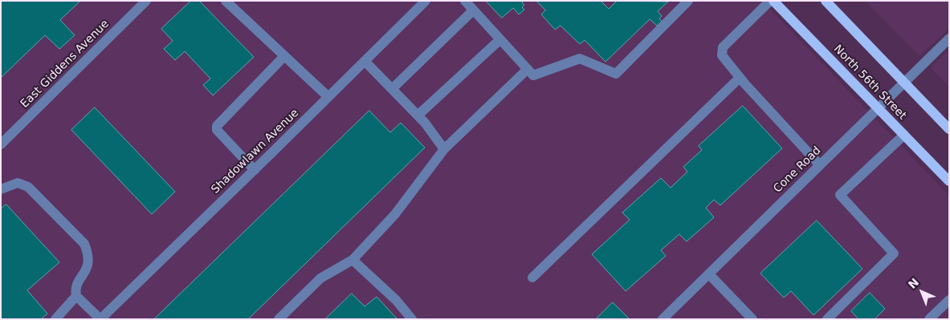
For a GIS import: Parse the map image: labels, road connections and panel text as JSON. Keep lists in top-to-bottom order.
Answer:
{
  "streets": {
    "main road": ["North 56th Street"],
    "street": ["East Giddens Avenue", "Shadowlawn Avenue", "Cone Road"]
  },
  "crossings": [
    ["North 56th Street", "Cone Road"]
  ],
  "north": "top left"
}
